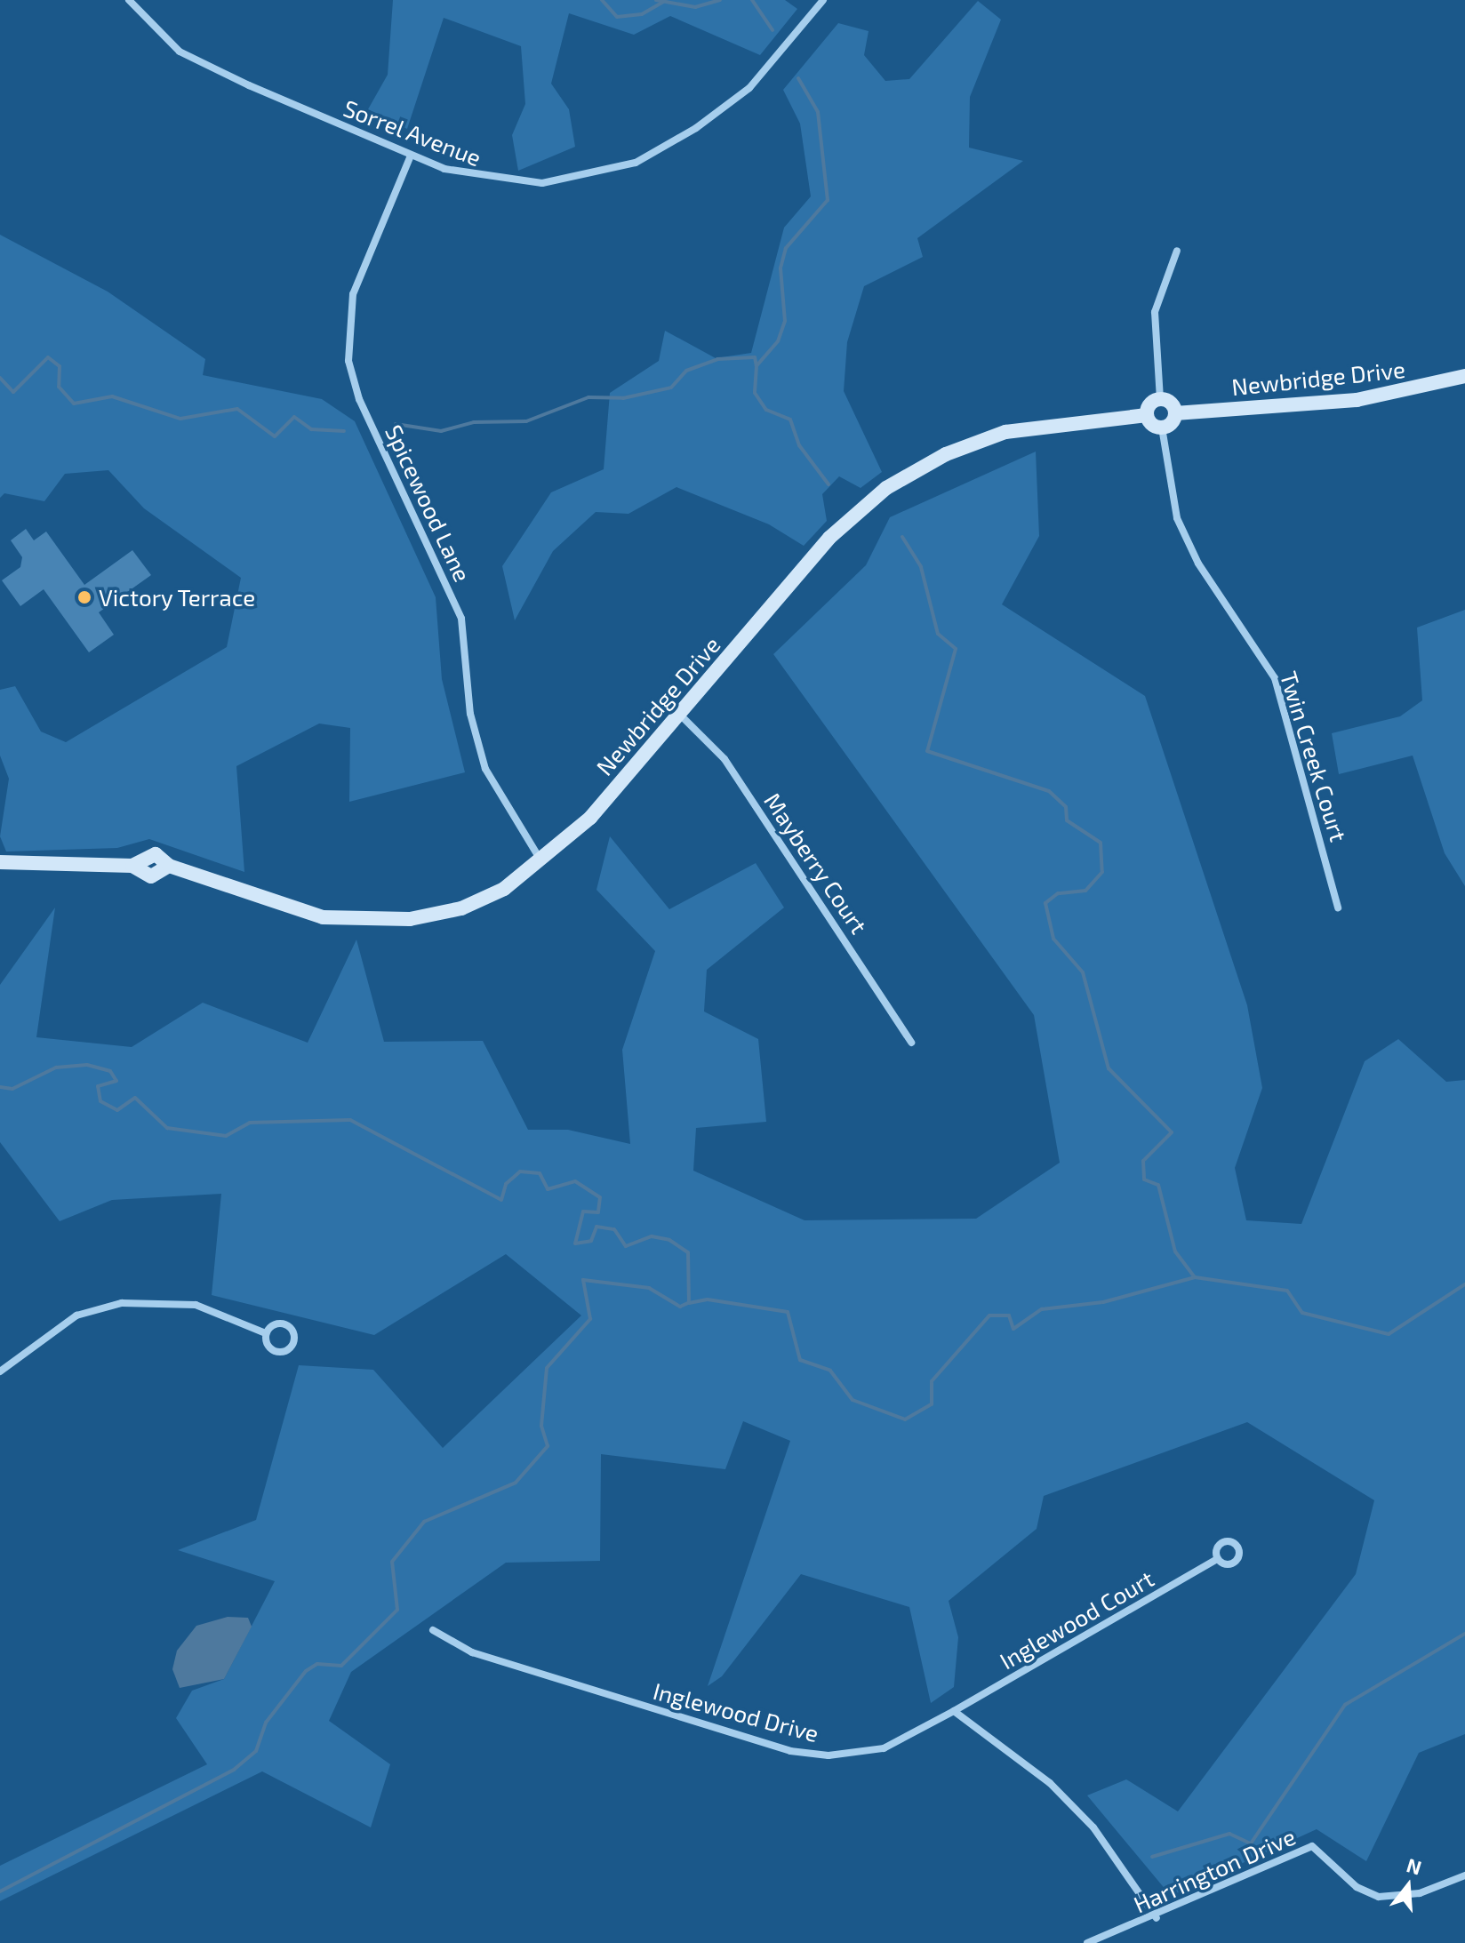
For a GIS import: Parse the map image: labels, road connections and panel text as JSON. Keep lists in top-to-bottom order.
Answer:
{
  "streets": {
    "street": [
      "Sorrel Avenue",
      "Newbridge Drive",
      "Spicewood Lane",
      "Twin Creek Court",
      "Mayberry Court",
      "Inglewood Court",
      "Inglewood Drive",
      "Harrington Drive"
    ]
  },
  "crossings": [
    ["Sorrel Avenue", "Spicewood Lane"],
    ["Newbridge Drive", "Spicewood Lane"],
    ["Newbridge Drive", "Mayberry Court"],
    ["Inglewood Court", "Inglewood Drive"]
  ],
  "places": ["Victory Terrace"],
  "north": "top"
}
